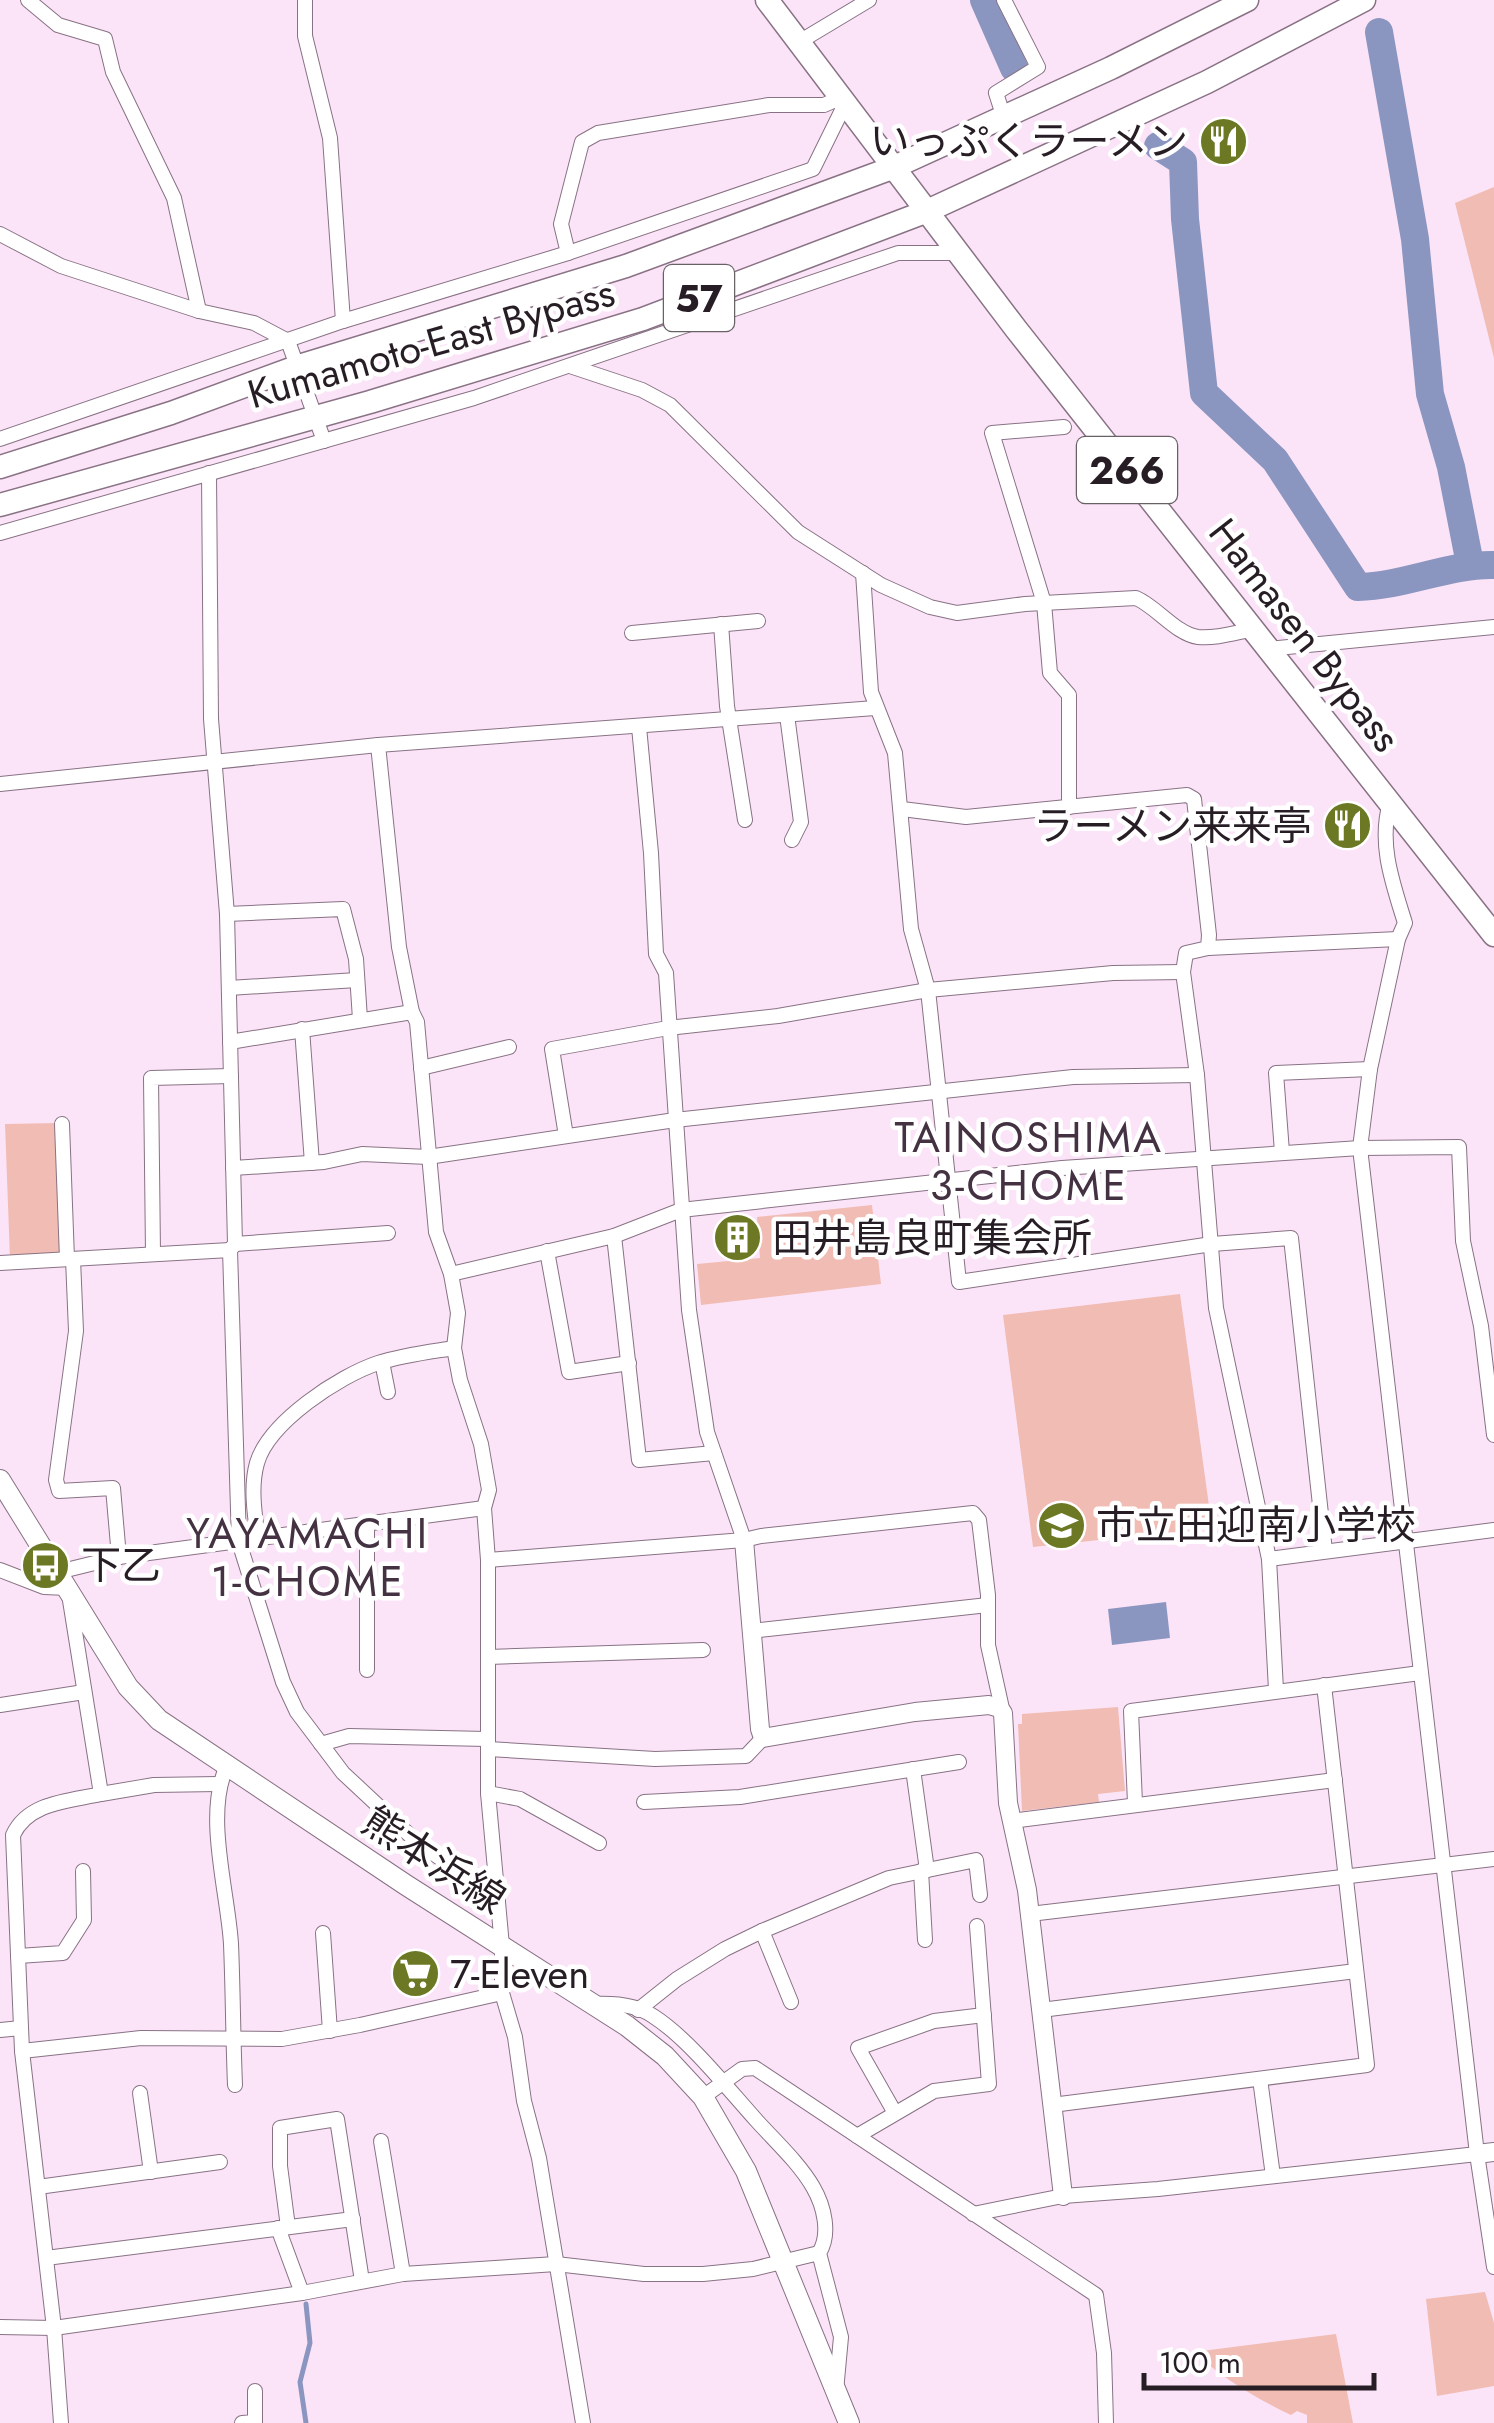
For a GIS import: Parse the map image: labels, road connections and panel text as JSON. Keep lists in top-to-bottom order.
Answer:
{
  "streets": {
    "highway": [
      "57",
      "Kumamoto-East Bypass",
      "266",
      "Hamasen Bypass"
    ],
    "main road": ["熊本浜線"]
  },
  "crossings": [
    ["Kumamoto-East Bypass", "Hamasen Bypass"]
  ],
  "districts": ["TAINOSHIMA 3-CHOME", "YAYAMACHI 1-CHOME"],
  "places": {
    "restaurant": ["いっぷくラーメン", "ラーメン来来亭"],
    "building": ["田井島良町集会所"],
    "school or university": ["市立田迎南小学校"],
    "bus stop": ["下乙"],
    "supermarket": ["7-Eleven"]
  },
  "scale_bar": "100 m"
}
